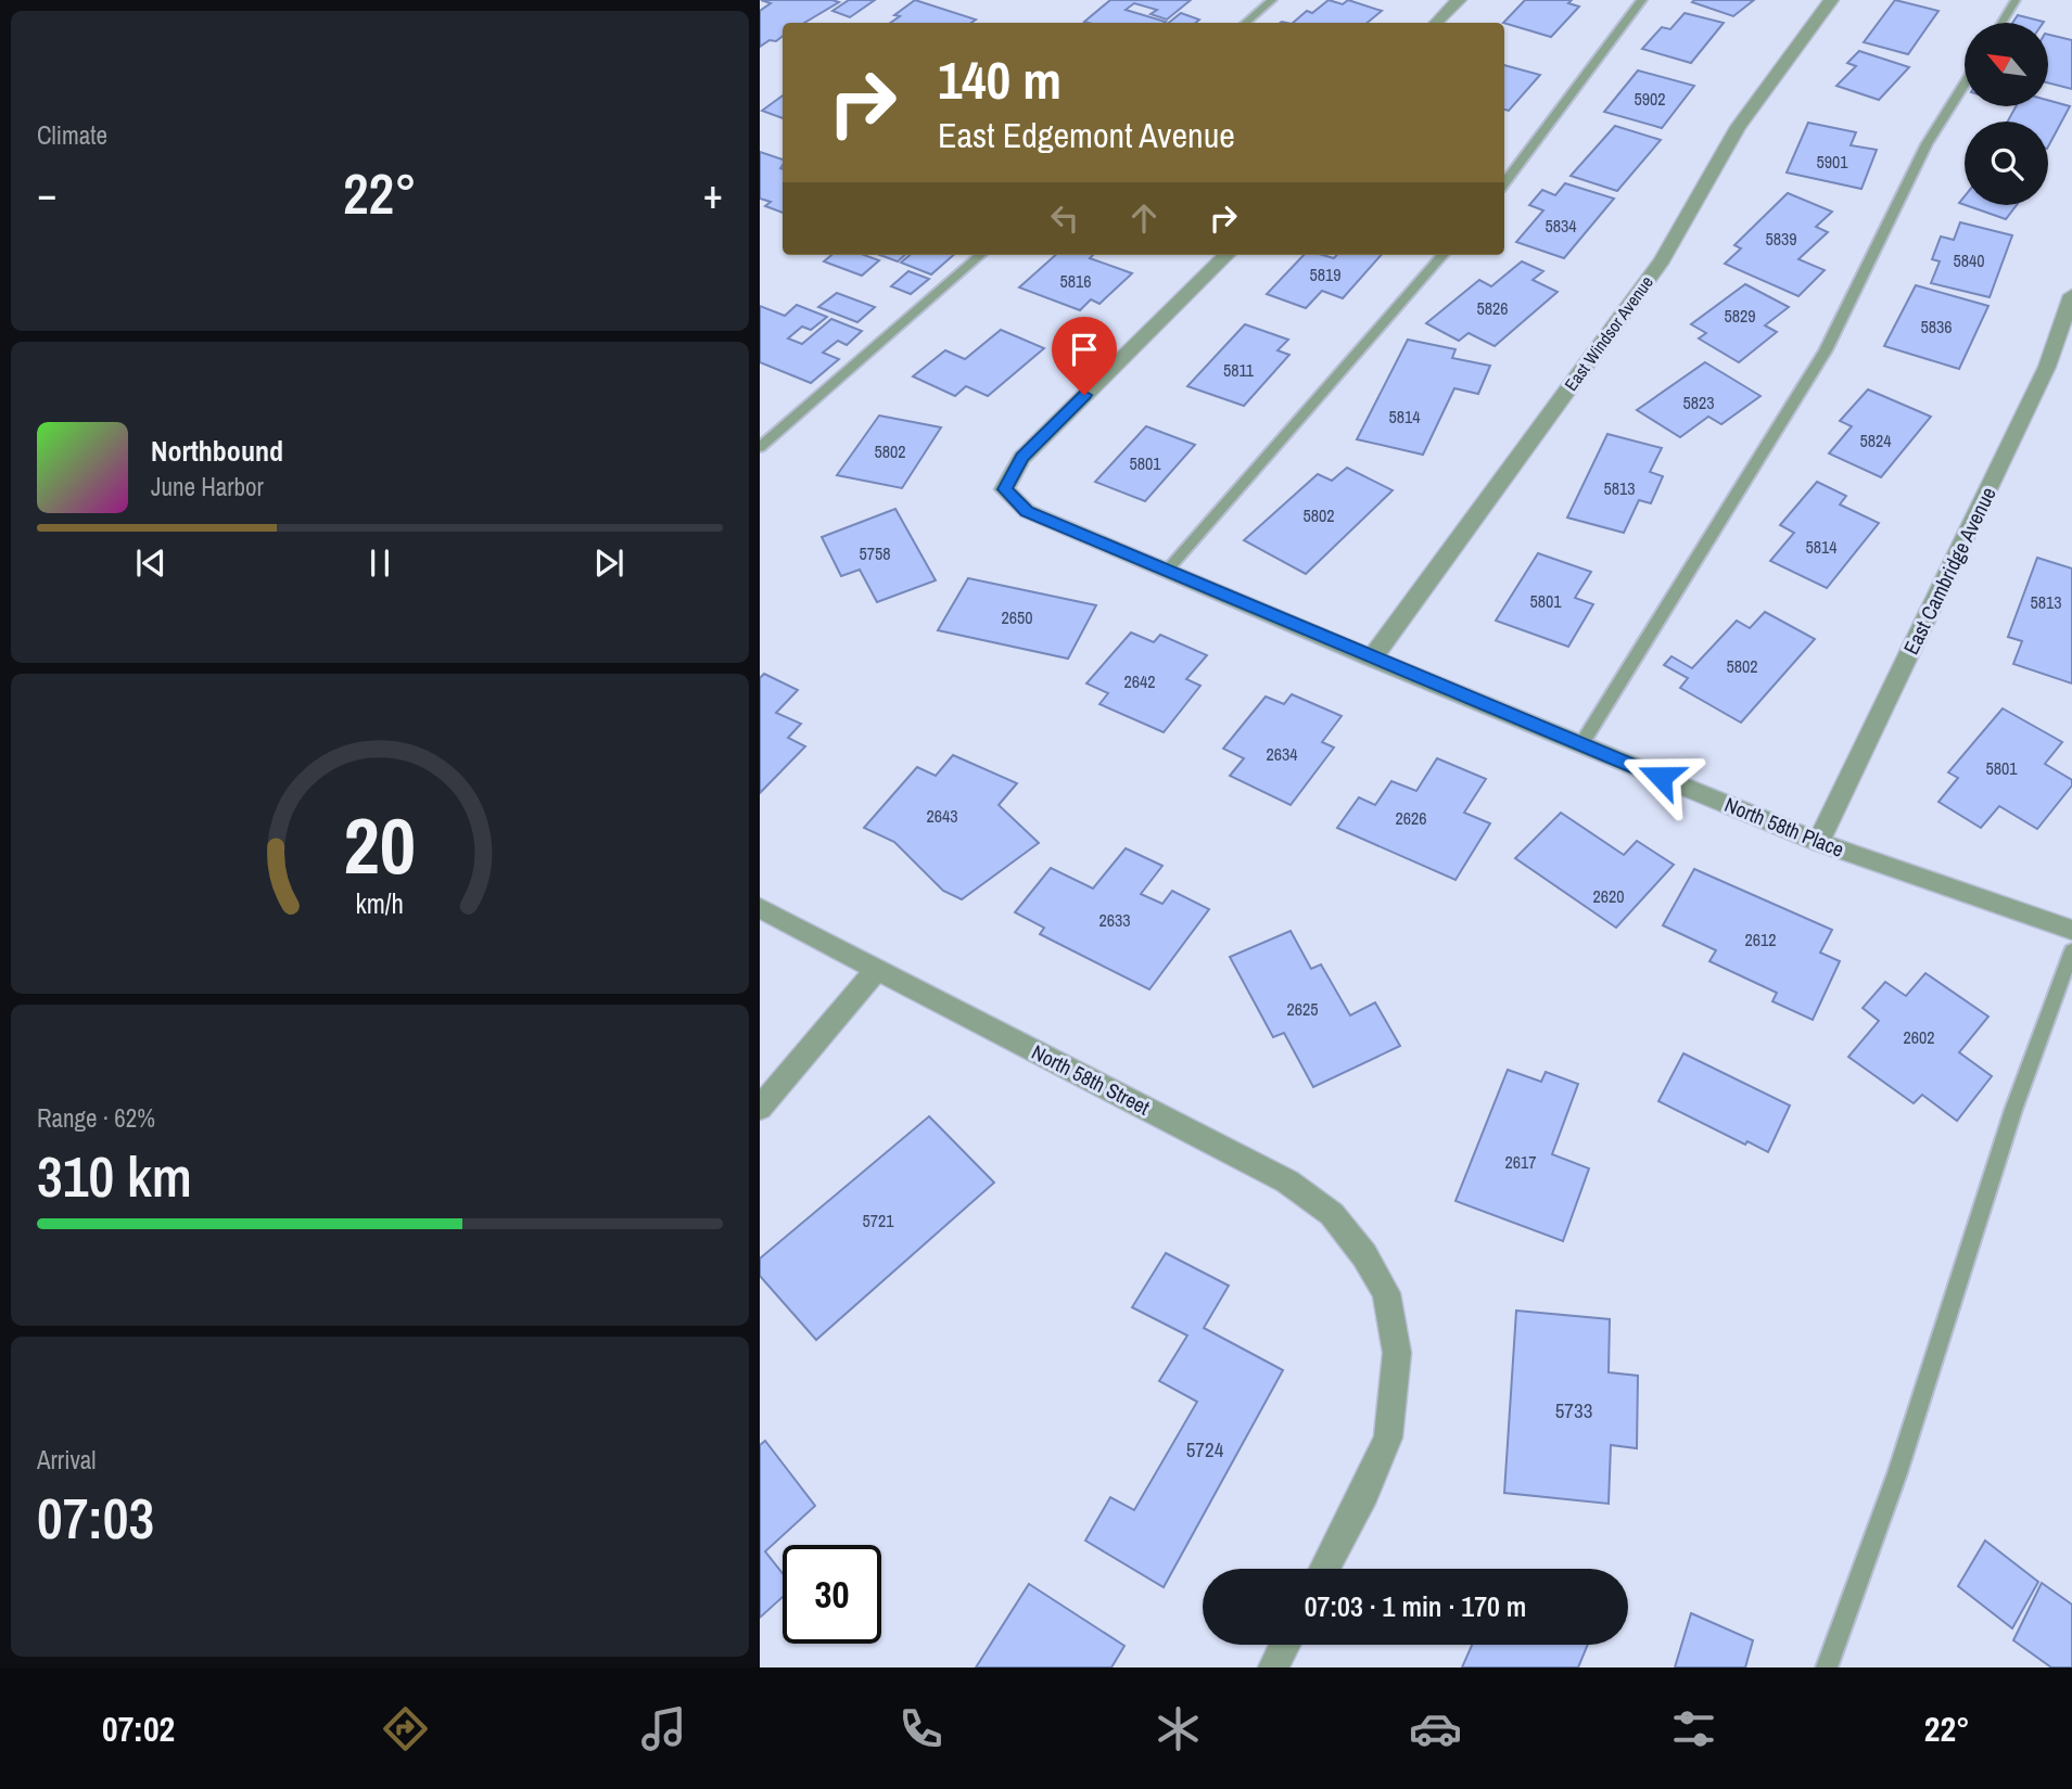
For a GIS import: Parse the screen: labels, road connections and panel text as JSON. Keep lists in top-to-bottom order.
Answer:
{
  "streets": {
    "street": [
      "East Windsor Avenue",
      "East Cambridge Avenue",
      "North 58th Place",
      "North 58th Street"
    ]
  },
  "crossings": [
    ["East Windsor Avenue", "North 58th Place"],
    ["East Cambridge Avenue", "North 58th Place"]
  ],
  "house_numbers": [
    "5902",
    "5901",
    "5834",
    "5839",
    "5840",
    "5819",
    "5816",
    "5826",
    "5829",
    "5836",
    "5811",
    "5823",
    "5814",
    "5824",
    "5802",
    "5801",
    "5813",
    "5802",
    "5814",
    "5758",
    "5801",
    "5813",
    "2650",
    "5802",
    "2642",
    "2634",
    "5801",
    "2643",
    "2626",
    "2620",
    "2633",
    "2612",
    "2625",
    "2602",
    "2617",
    "5721",
    "5733",
    "5724"
  ],
  "north": "top left",
  "page": {
    "tile": [
      "Climate",
      ["Range · 62%", "310 km"],
      ["Arrival", "07:03"]
    ],
    "turn": ["140 m", "East Edgemont Avenue"],
    "heat": ["−", "22°", "+"],
    "song": ["Northbound", "June Harbor"],
    "limit": "30",
    "trip": "07:03 · 1 min · 170 m",
    "tabs": ["07:02", "22°"],
    "gauge": ["20", "km/h"]
  }
}
